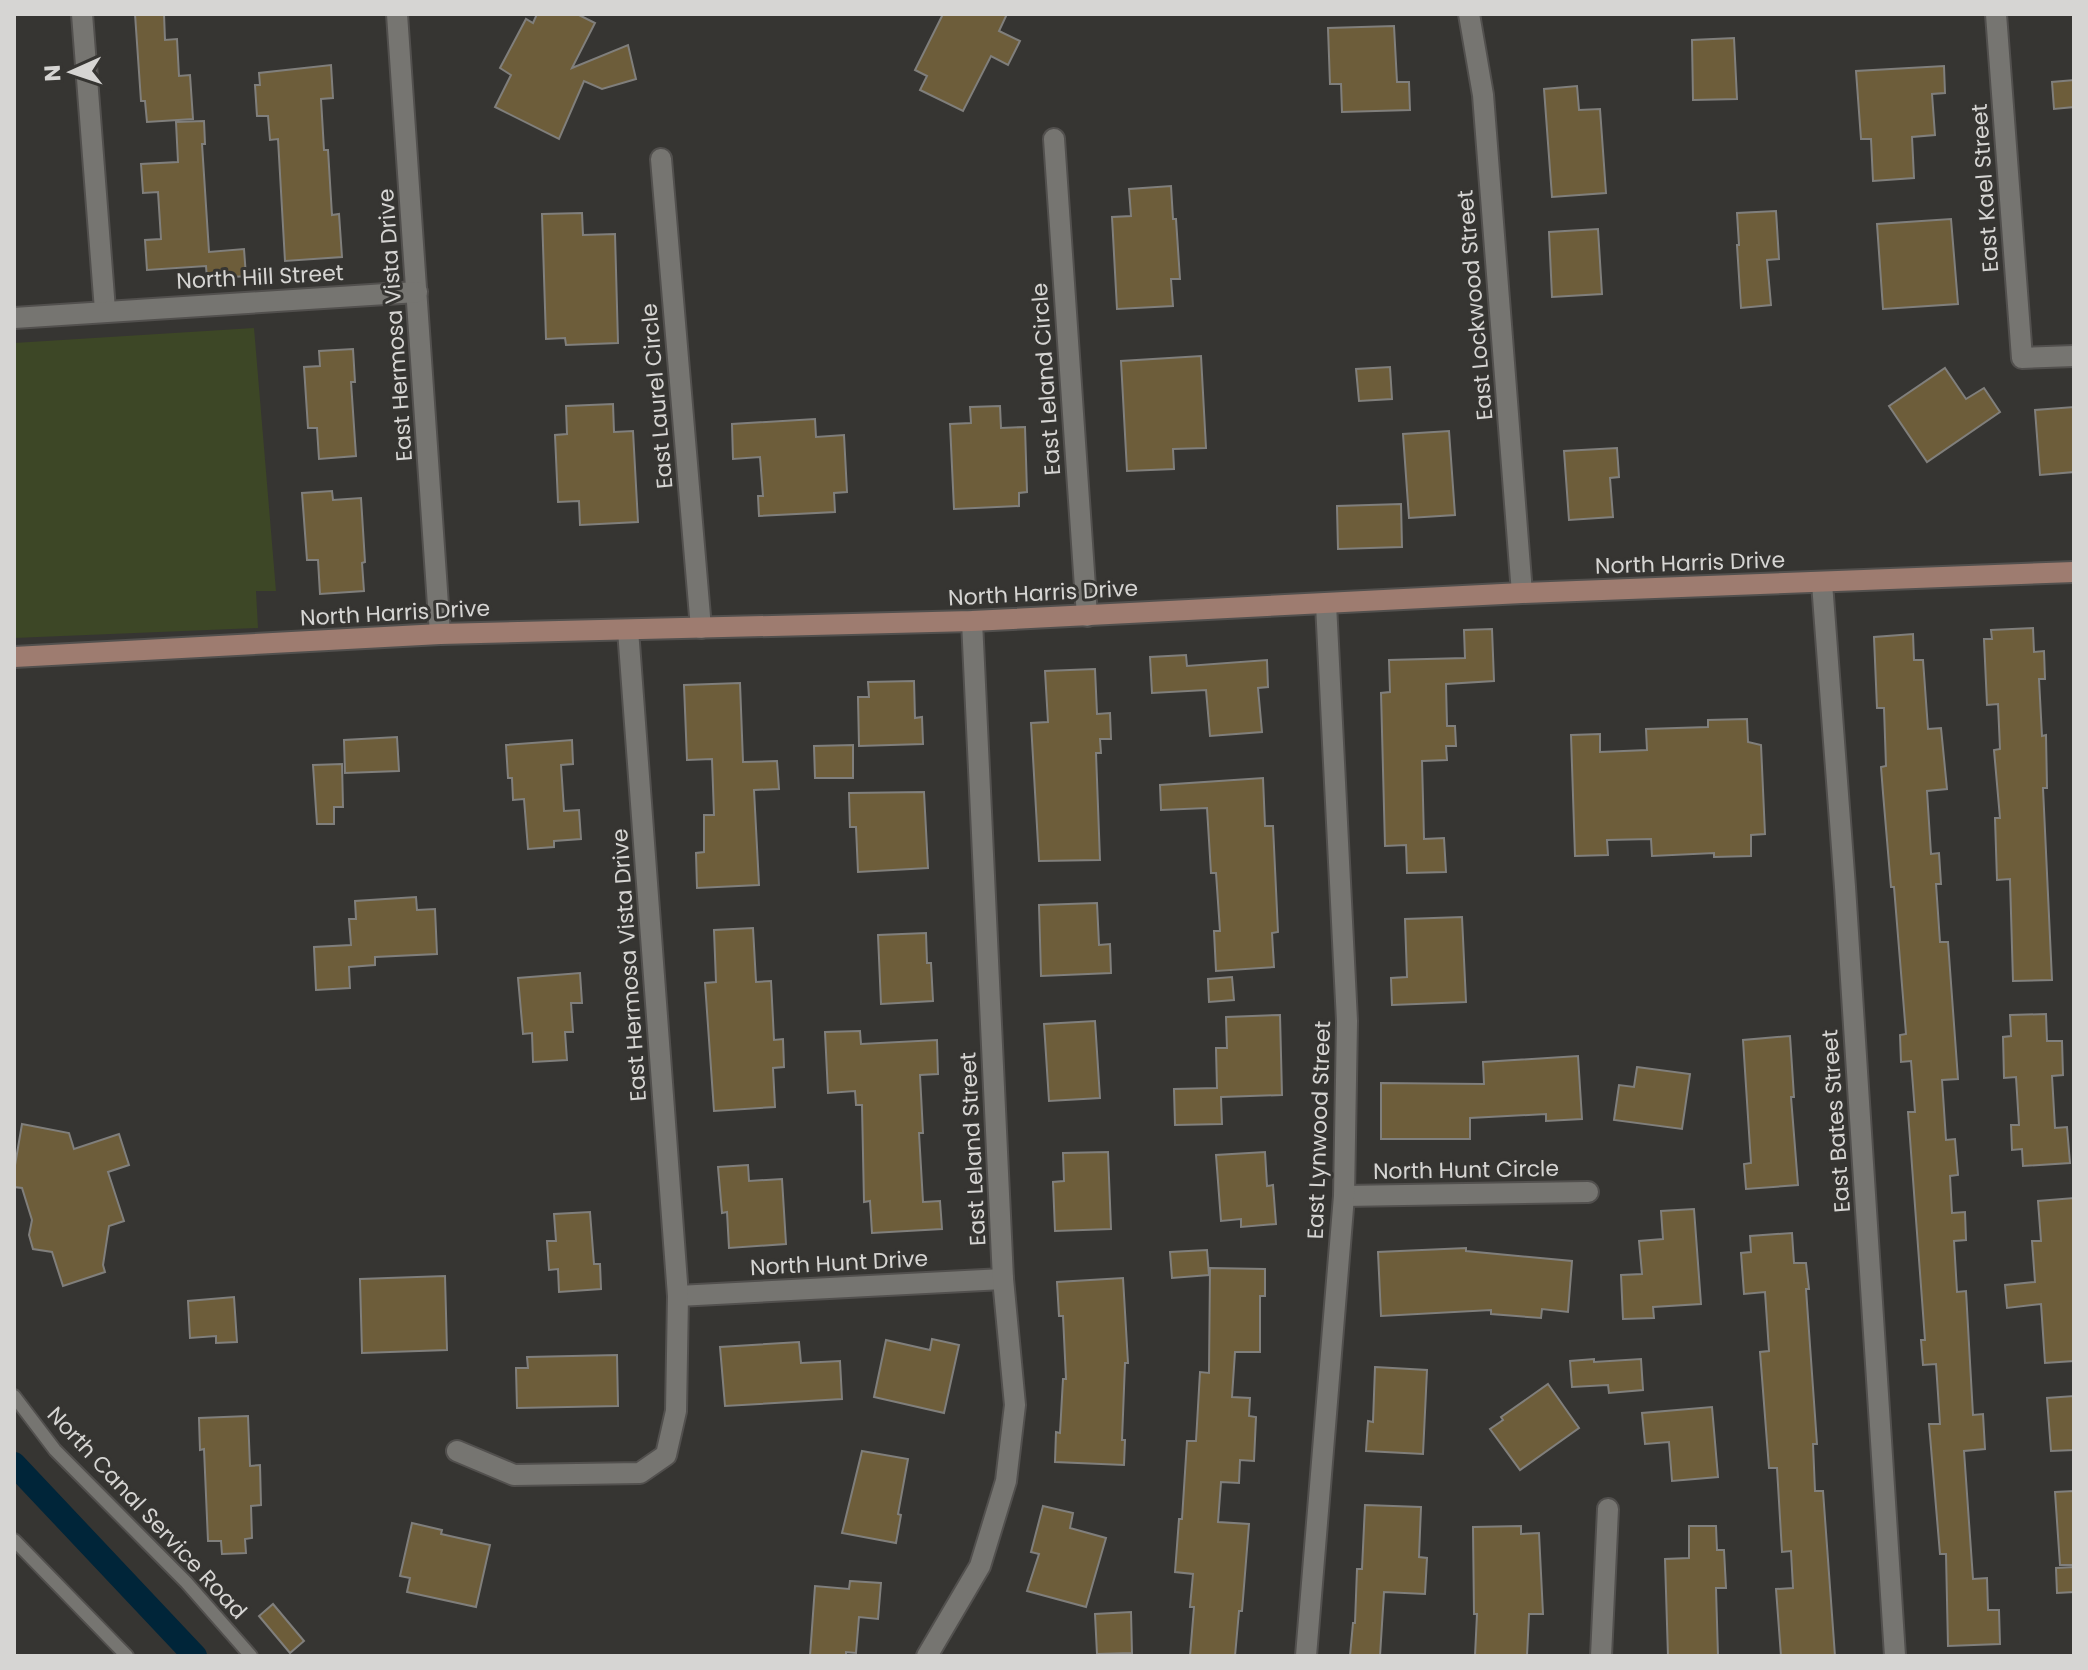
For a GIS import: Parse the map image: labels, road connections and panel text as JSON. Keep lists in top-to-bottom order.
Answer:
{
  "streets": {
    "street": [
      "East Kael Street",
      "North Hill Street",
      "East Lockwood Street",
      "East Hermosa Vista Drive",
      "East Leland Circle",
      "East Laurel Circle",
      "North Harris Drive",
      "East Bates Street",
      "East Lynwood Street",
      "East Leland Street",
      "North Hunt Circle",
      "North Hunt Drive"
    ],
    "lane": ["North Canal Service Road"]
  },
  "crossings": [
    ["North Hill Street", "East Hermosa Vista Drive"],
    ["East Lockwood Street", "North Harris Drive"],
    ["East Hermosa Vista Drive", "North Harris Drive"],
    ["East Hermosa Vista Drive", "North Hunt Drive"],
    ["East Leland Circle", "North Harris Drive"],
    ["East Laurel Circle", "North Harris Drive"],
    ["North Harris Drive", "East Bates Street"],
    ["North Harris Drive", "East Lynwood Street"],
    ["North Harris Drive", "East Leland Street"],
    ["East Lynwood Street", "North Hunt Circle"],
    ["East Leland Street", "North Hunt Drive"]
  ],
  "north": "left"
}
